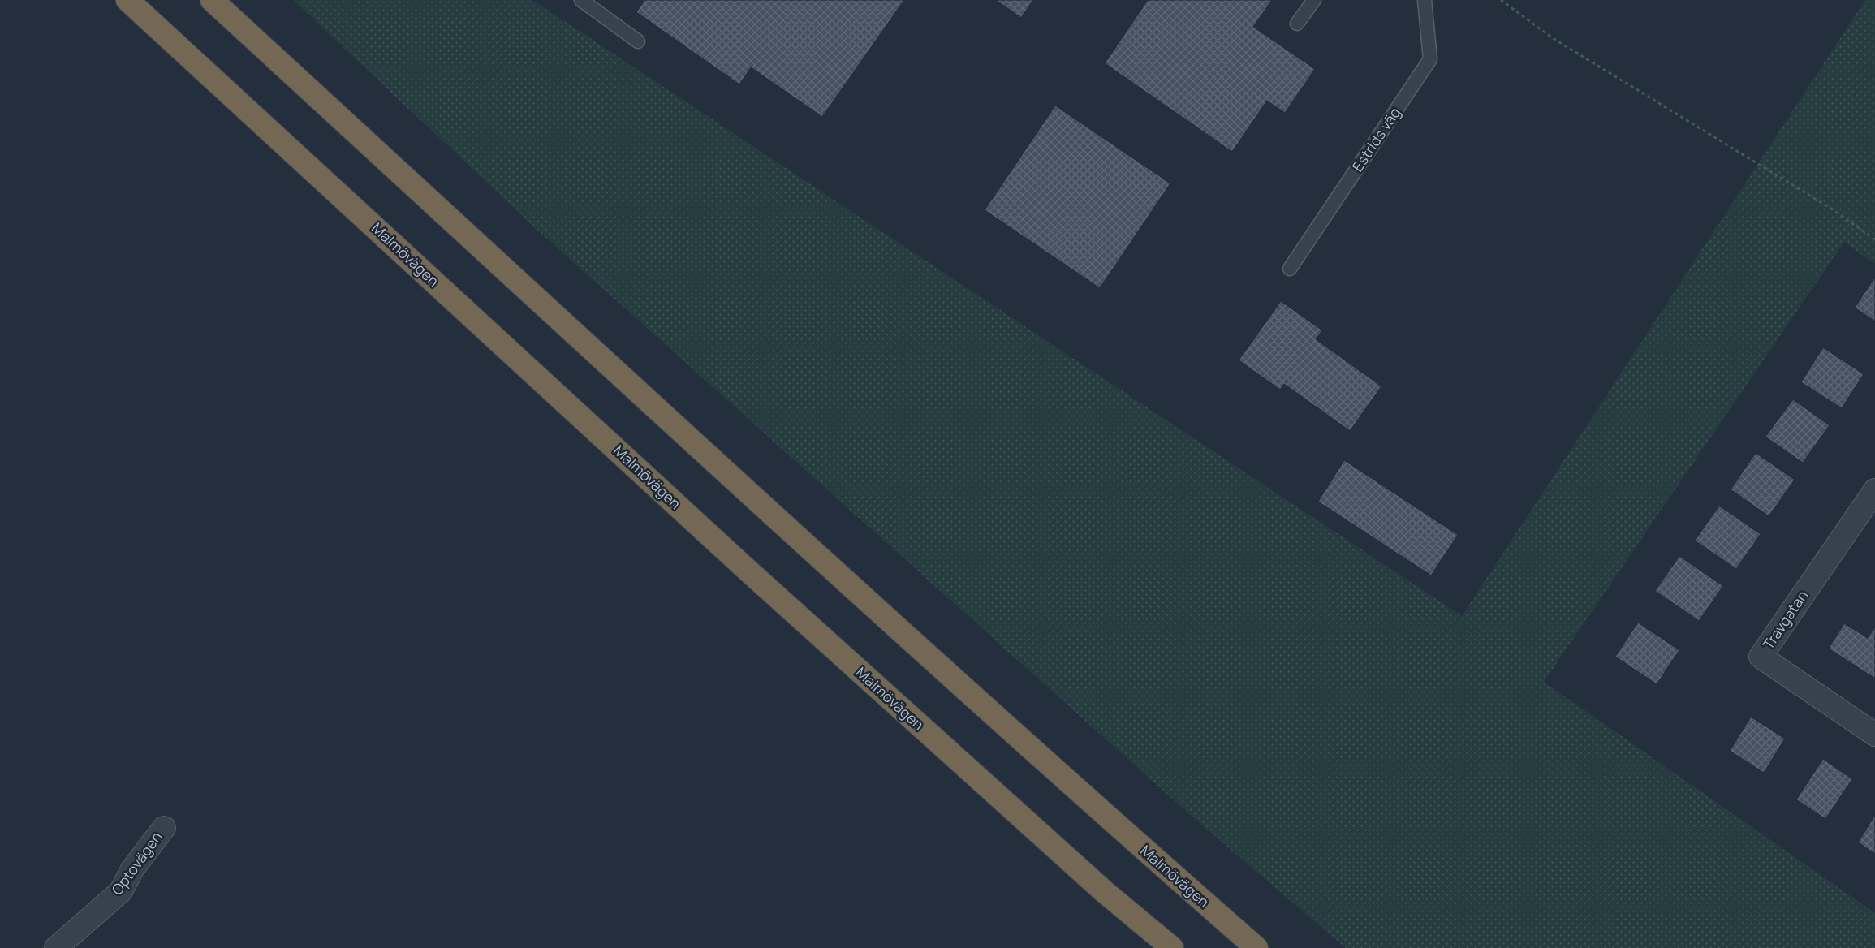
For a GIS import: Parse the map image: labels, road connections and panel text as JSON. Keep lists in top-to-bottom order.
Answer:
{
  "streets": {
    "highway": ["Malmövägen"],
    "street": ["Travgatan", "Optovägen"],
    "lane": ["Estrids väg"]
  }
}
